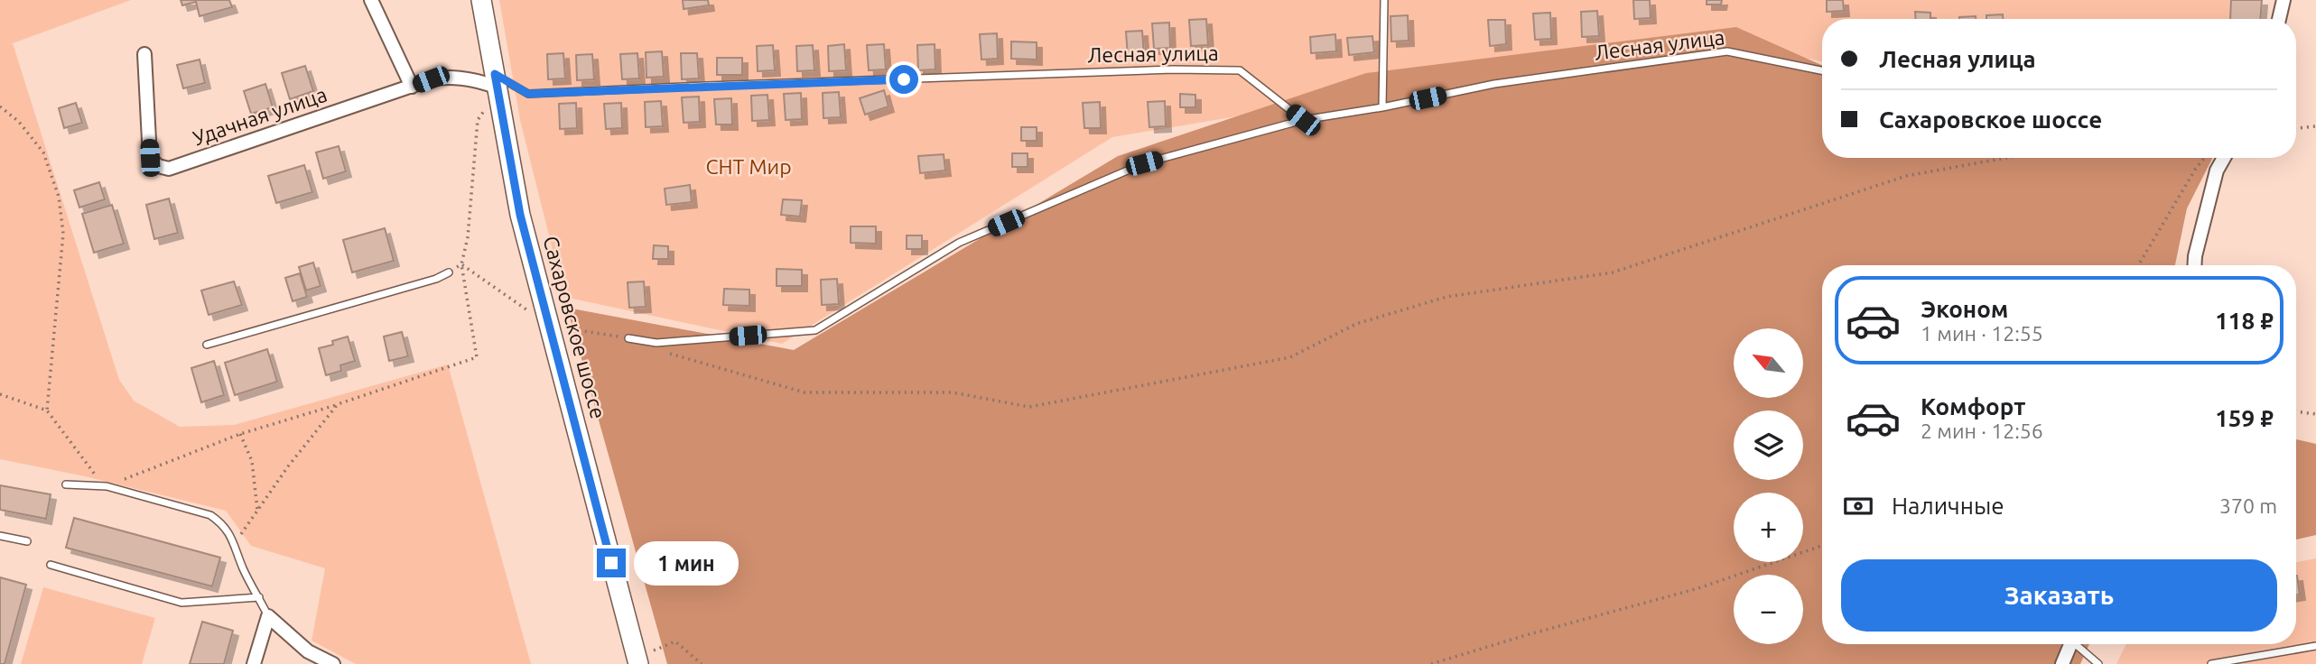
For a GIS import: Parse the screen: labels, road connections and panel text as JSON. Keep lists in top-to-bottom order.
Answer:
{
  "streets": {
    "main road": ["Сахаровское шоссе"],
    "street": ["Удачная улица"],
    "lane": ["Лесная улица"]
  },
  "crossings": [
    ["Лесная улица", "Удачная улица"],
    ["Лесная улица", "Сахаровское шоссе"],
    ["Удачная улица", "Сахаровское шоссе"]
  ],
  "parks": ["СНТ Мир"],
  "north": "top left",
  "page": {
    "banner": ["Лесная улица", "Сахаровское шоссе"],
    "list": [
      {
        "name": "Эконом",
        "note": "1 мин · 12:55",
        "value": "118 ₽"
      },
      {
        "name": "Комфорт",
        "note": "2 мин · 12:56",
        "value": "159 ₽"
      }
    ],
    "map_buttons": ["+", "−"],
    "pay": ["Наличные", "370 m"],
    "bubble": "1 мин",
    "buttons": "Заказать"
  }
}
